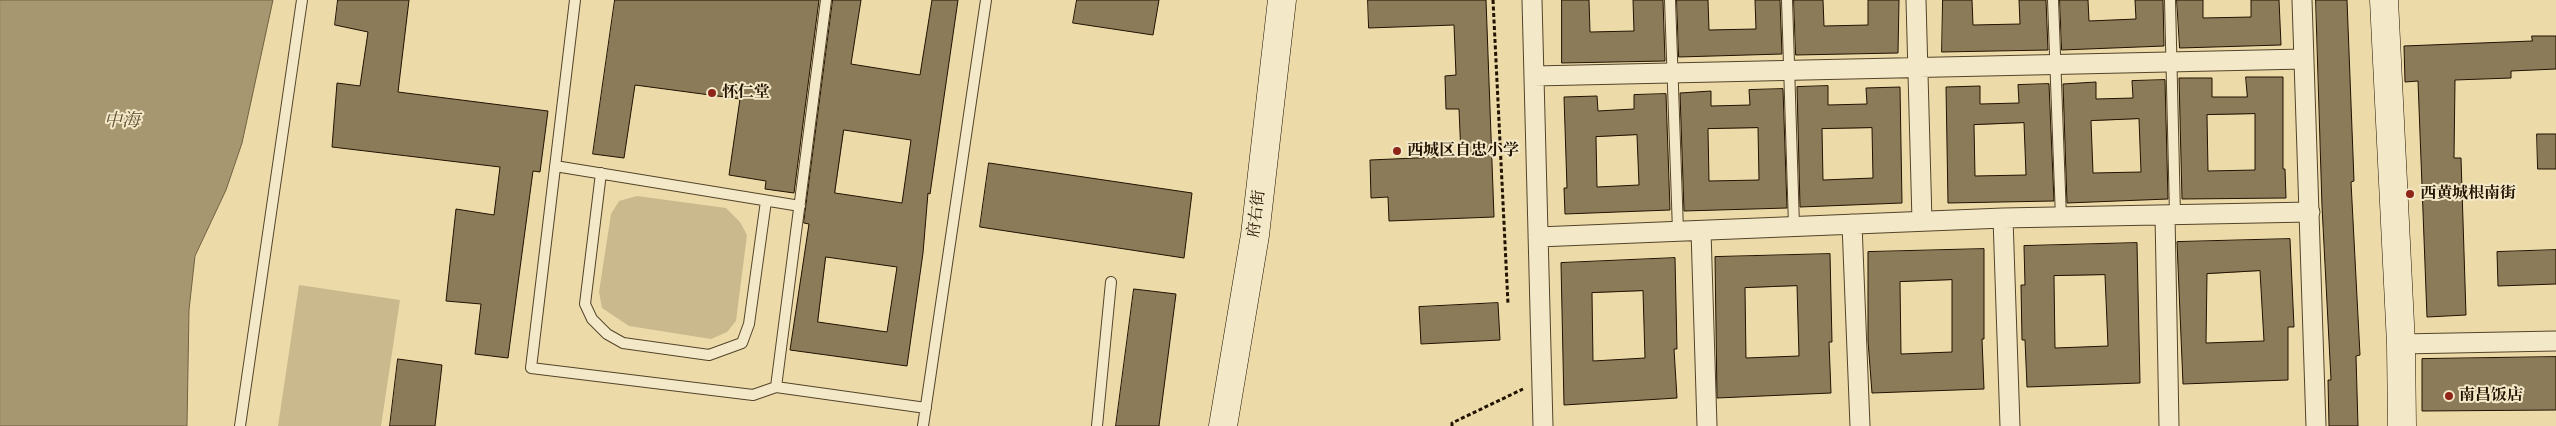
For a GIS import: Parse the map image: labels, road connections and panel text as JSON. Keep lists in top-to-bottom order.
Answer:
{
  "streets": {
    "main road": ["府右街"]
  },
  "water": ["中海"],
  "places": [
    "怀仁堂",
    "西城区自忠小学",
    "西黄城根南街",
    "南昌饭店"
  ]
}
